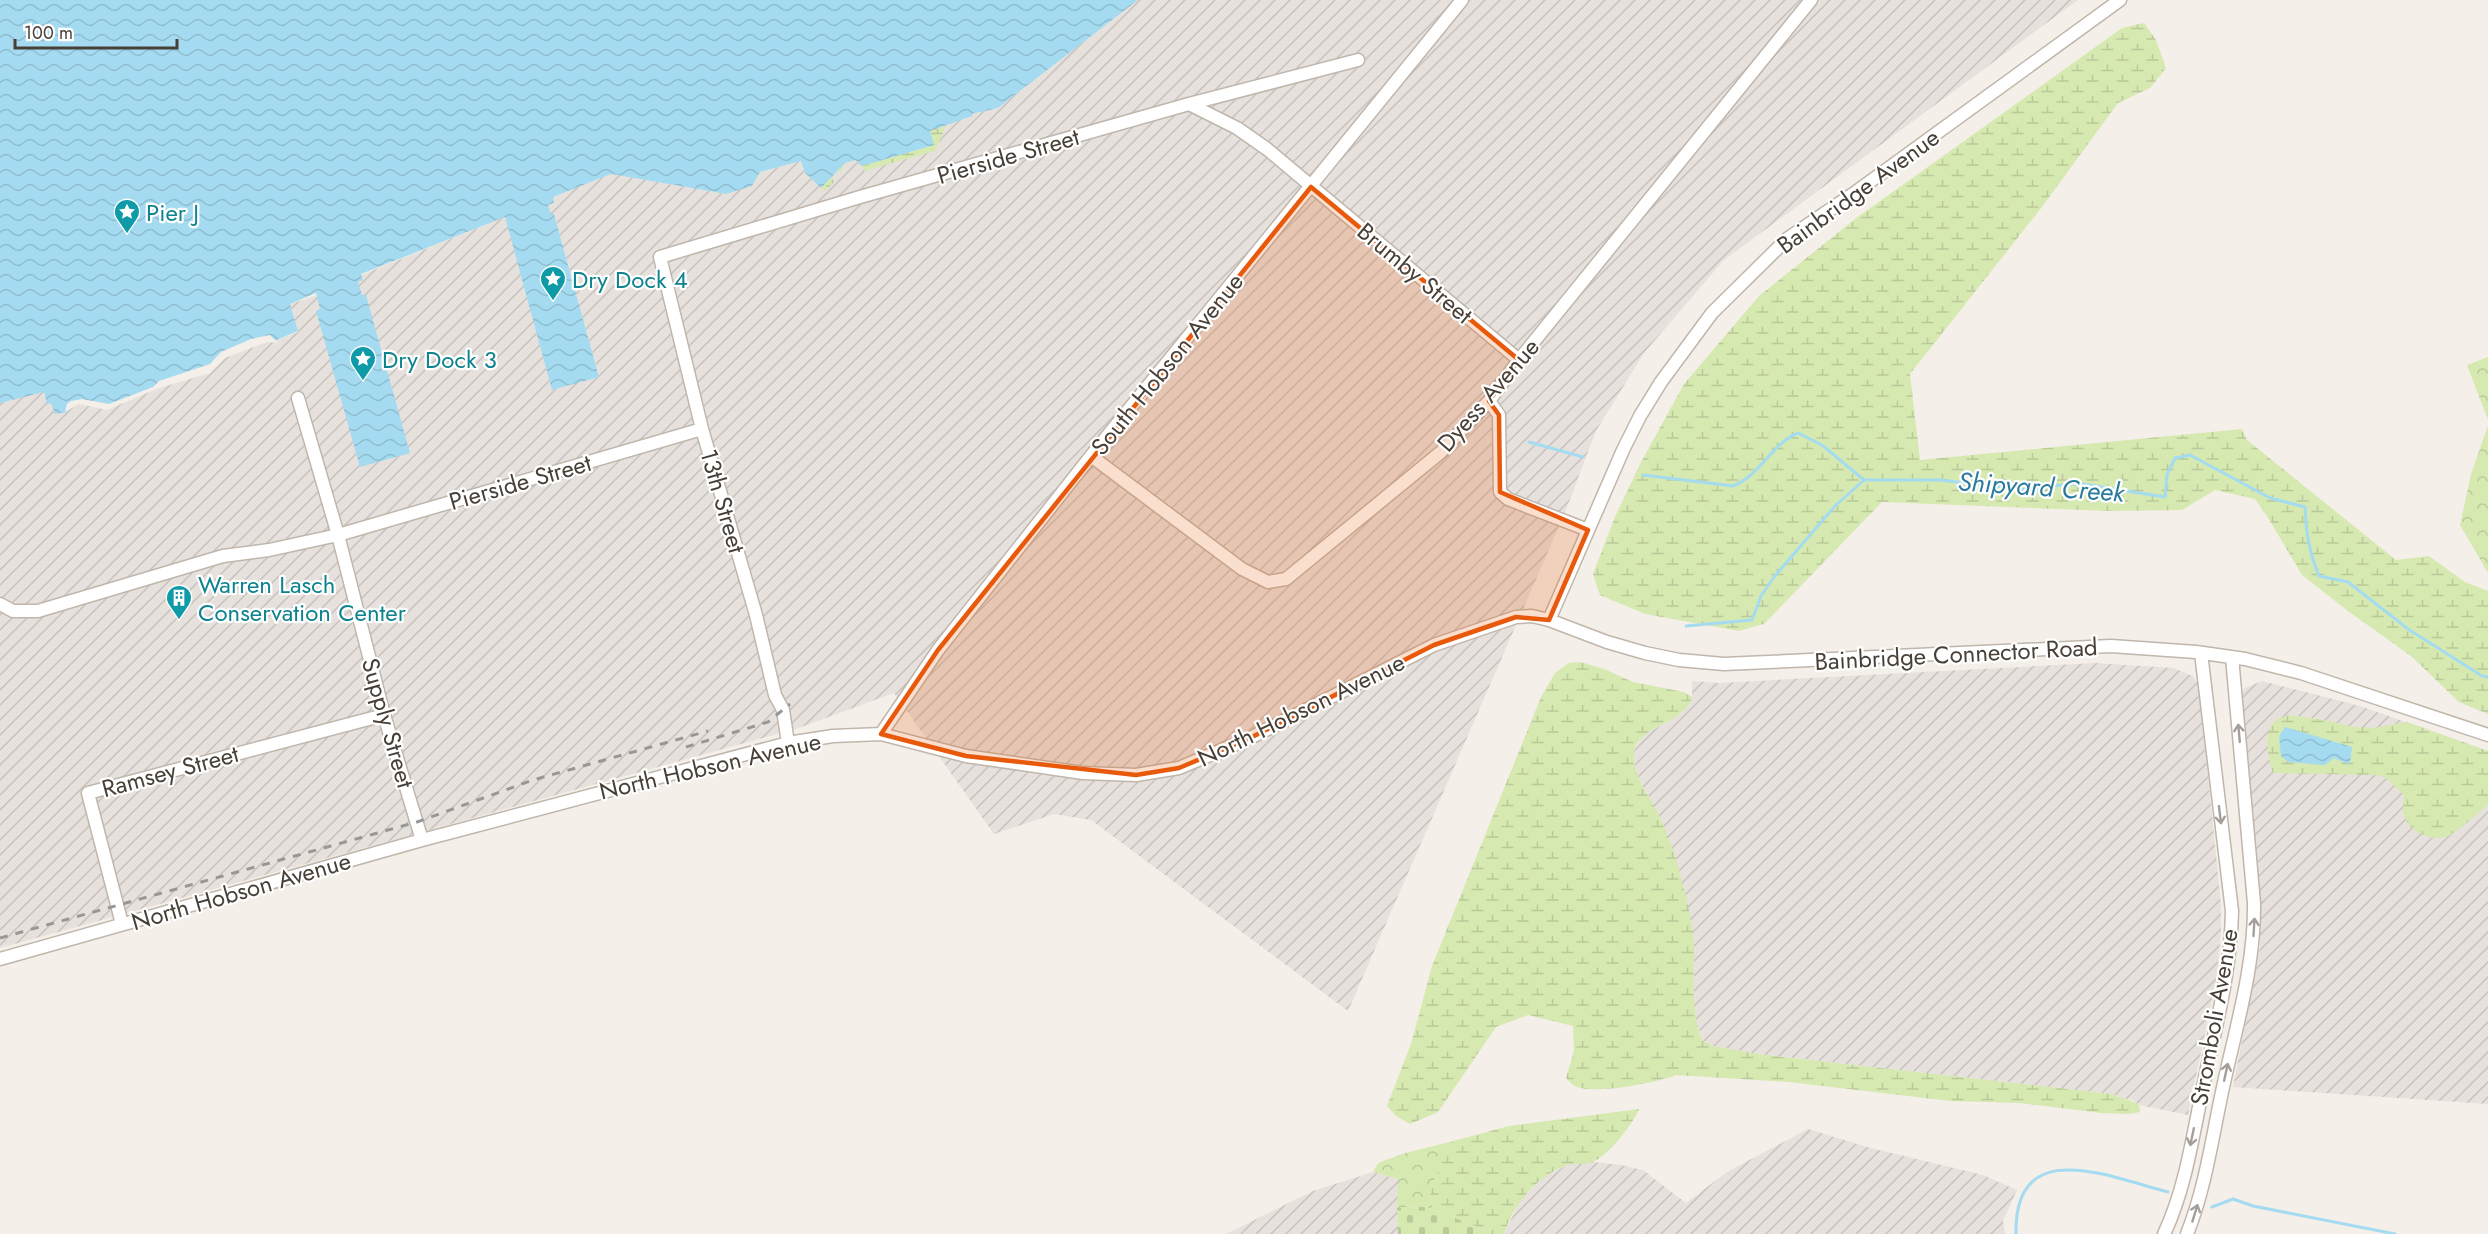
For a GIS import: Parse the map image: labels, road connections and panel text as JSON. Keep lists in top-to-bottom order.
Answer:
{
  "streets": {
    "street": [
      "Pierside Street",
      "Bainbridge Avenue",
      "Brumby Street",
      "South Hobson Avenue",
      "Dyess Avenue",
      "13th Street",
      "Bainbridge Connector Road",
      "North Hobson Avenue",
      "Supply Street",
      "Ramsey Street",
      "Stromboli Avenue"
    ]
  },
  "crossings": [
    ["Pierside Street", "Brumby Street"],
    ["Pierside Street", "13th Street"],
    ["Pierside Street", "Supply Street"],
    ["Bainbridge Avenue", "Bainbridge Connector Road"],
    ["Bainbridge Avenue", "North Hobson Avenue"],
    ["Brumby Street", "South Hobson Avenue"],
    ["Brumby Street", "Dyess Avenue"],
    ["South Hobson Avenue", "Dyess Avenue"],
    ["South Hobson Avenue", "North Hobson Avenue"],
    ["13th Street", "North Hobson Avenue"],
    ["Bainbridge Connector Road", "North Hobson Avenue"],
    ["Bainbridge Connector Road", "Stromboli Avenue"],
    ["North Hobson Avenue", "Supply Street"],
    ["North Hobson Avenue", "Ramsey Street"],
    ["Supply Street", "Ramsey Street"]
  ],
  "water": ["Shipyard Creek"],
  "places": {
    "place": ["Pier J", "Dry Dock 4", "Dry Dock 3"],
    "building": ["Warren Lasch Conservation Center"]
  },
  "scale_bar": "100 m"
}
